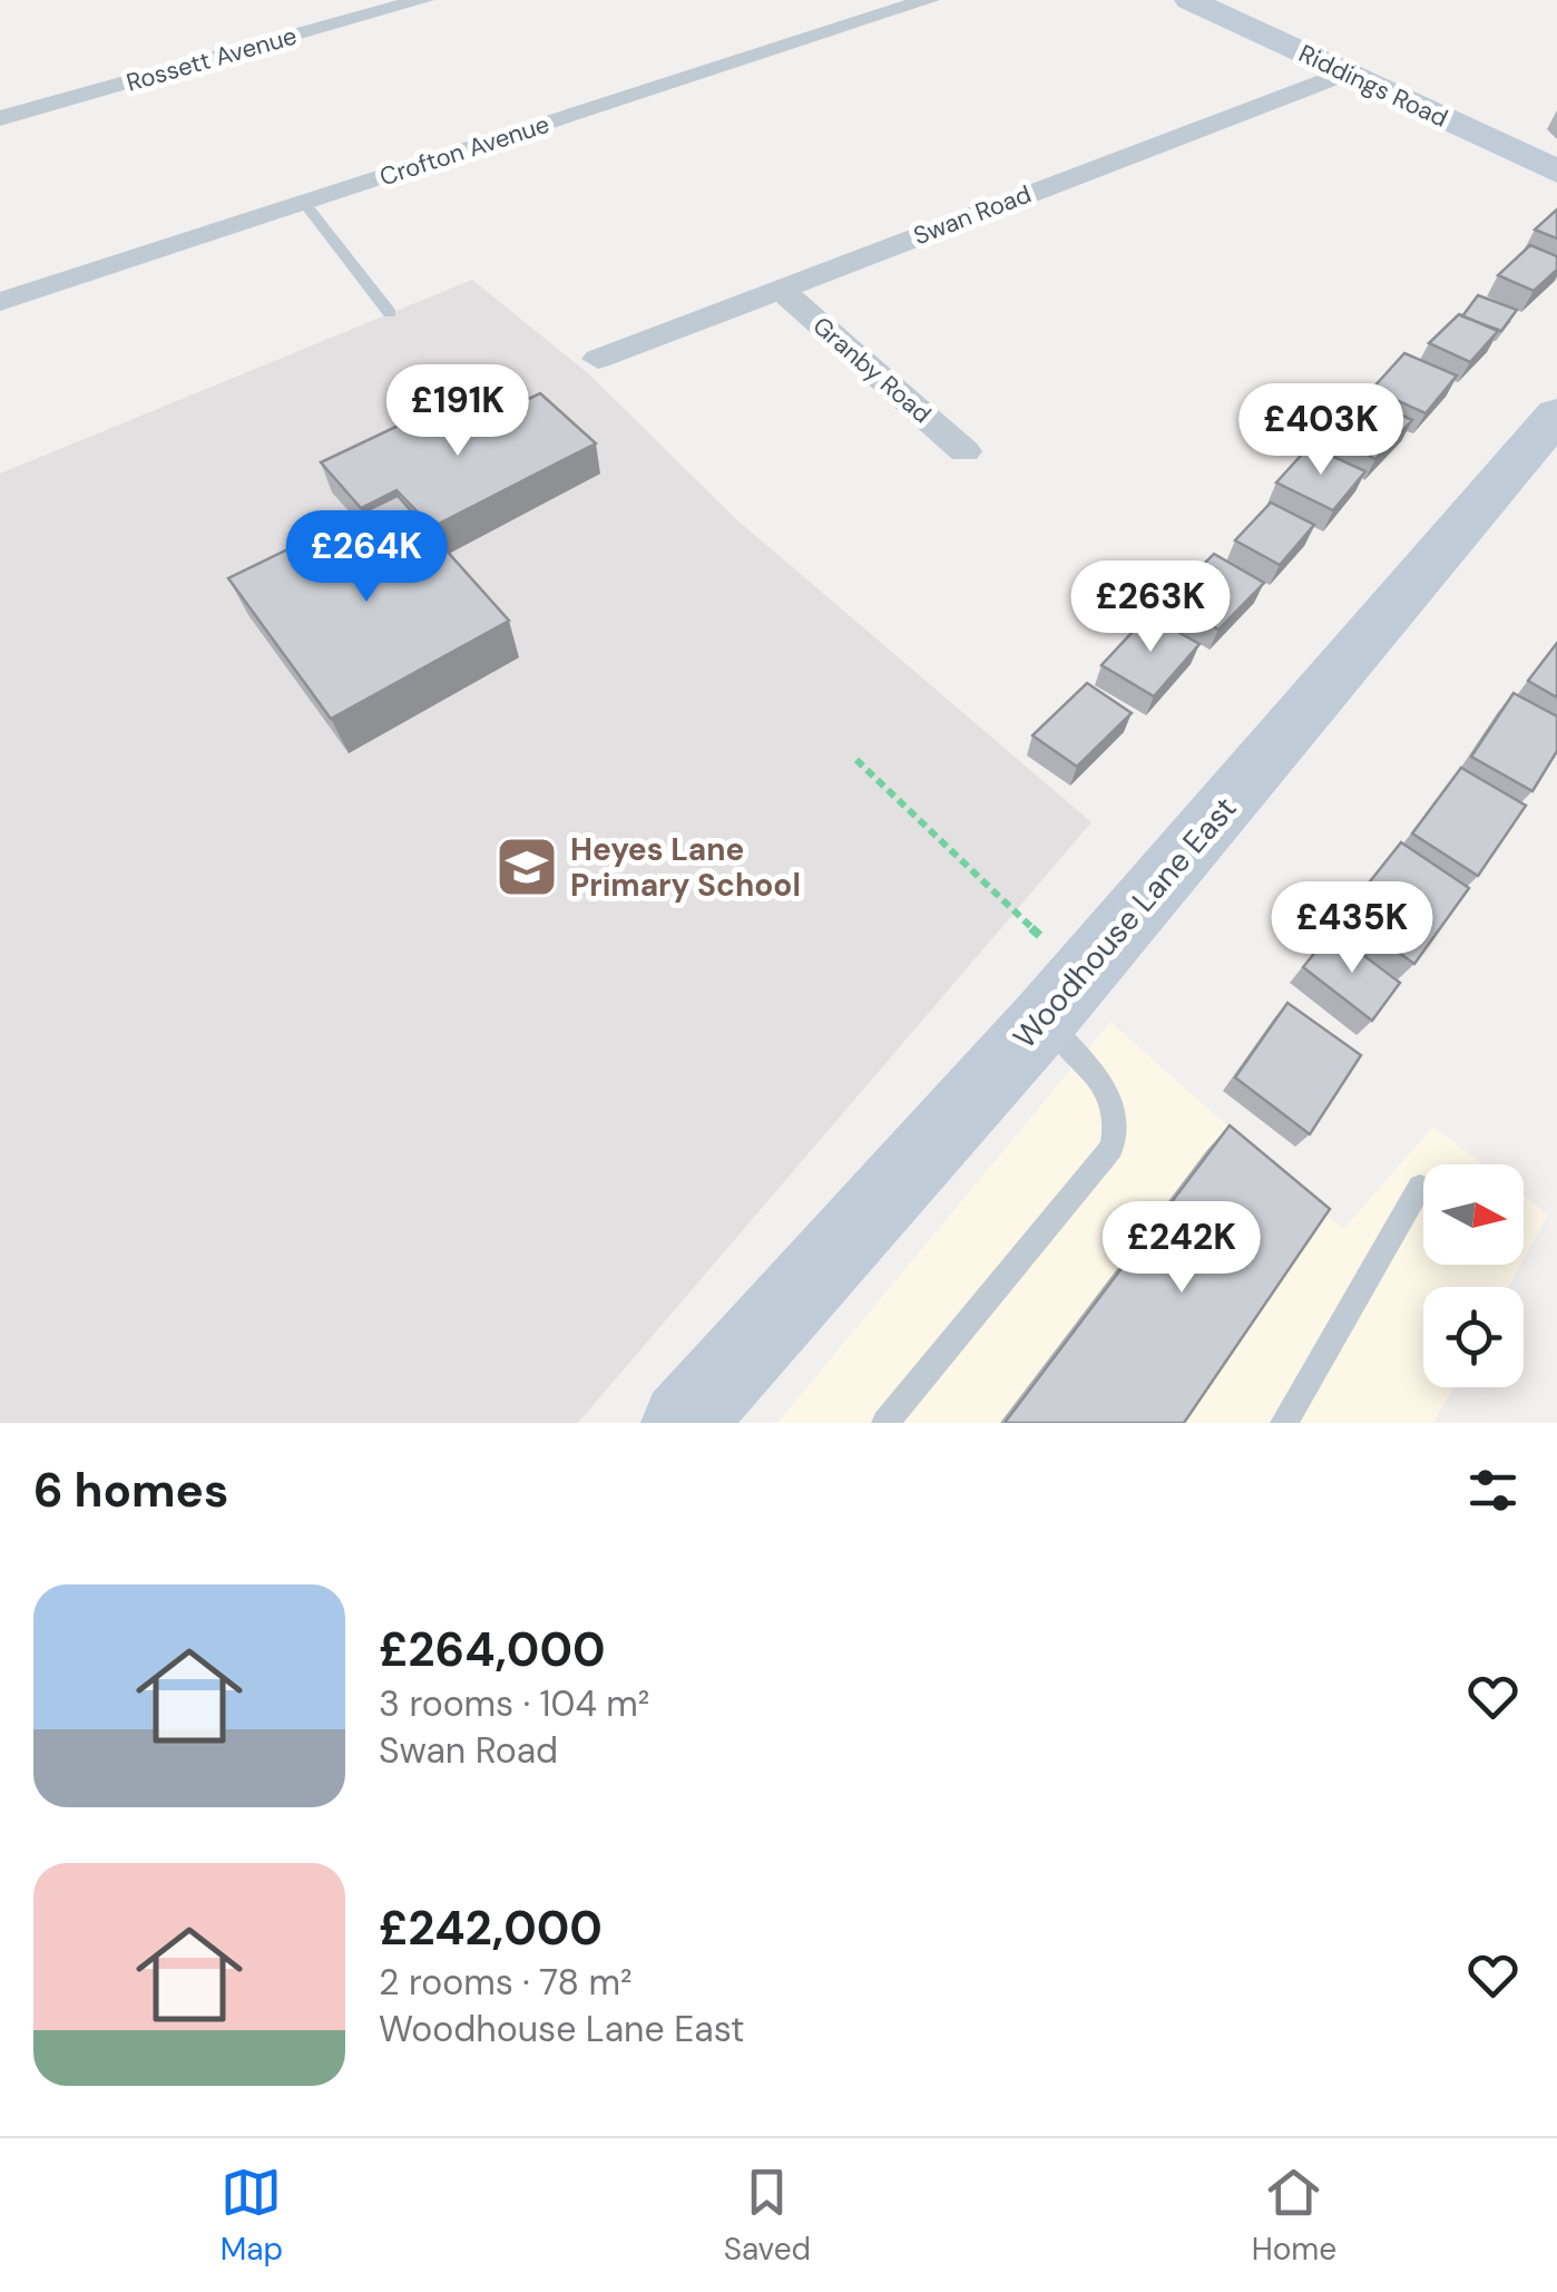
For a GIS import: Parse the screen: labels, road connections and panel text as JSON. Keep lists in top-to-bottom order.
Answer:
{
  "streets": {
    "street": [
      "Rossett Avenue",
      "Riddings Road",
      "Crofton Avenue",
      "Swan Road",
      "Granby Road",
      "Woodhouse Lane East"
    ]
  },
  "crossings": [
    ["Riddings Road", "Swan Road"],
    ["Swan Road", "Granby Road"]
  ],
  "places": {
    "school or university": ["Heyes Lane Primary School"]
  },
  "north": "right",
  "page": {
    "price": [
      "£191K",
      "£403K",
      "£264K",
      "£263K",
      "£435K",
      "£242K"
    ],
    "heading": "6 homes",
    "list": [
      {
        "name": "£264,000",
        "note": "3 rooms · 104 m² · Swan Road"
      },
      {
        "name": "£242,000",
        "note": "2 rooms · 78 m² · Woodhouse Lane East"
      }
    ],
    "tabs": ["Map", "Saved", "Home"]
  }
}
